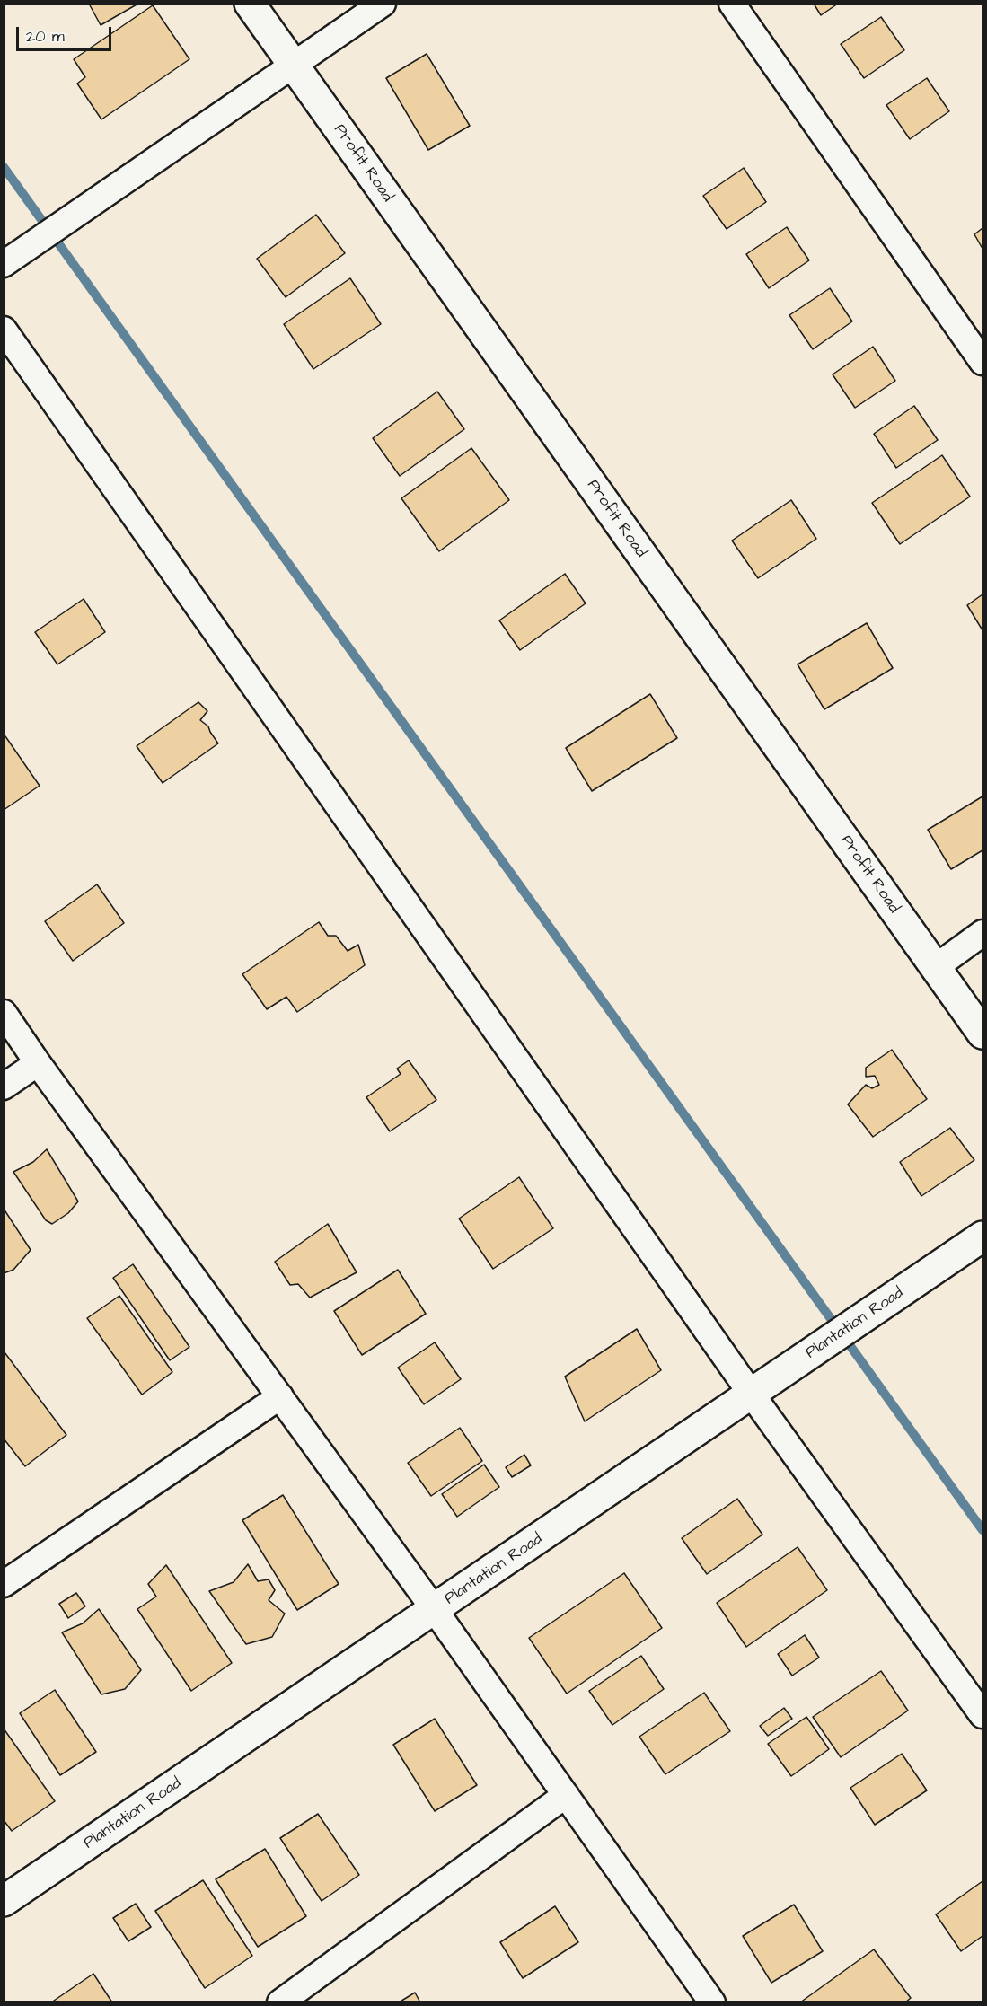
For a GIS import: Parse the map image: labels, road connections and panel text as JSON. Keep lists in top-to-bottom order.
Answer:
{
  "streets": {
    "street": ["Profit Road", "Plantation Road"]
  },
  "scale_bar": "20 m"
}
